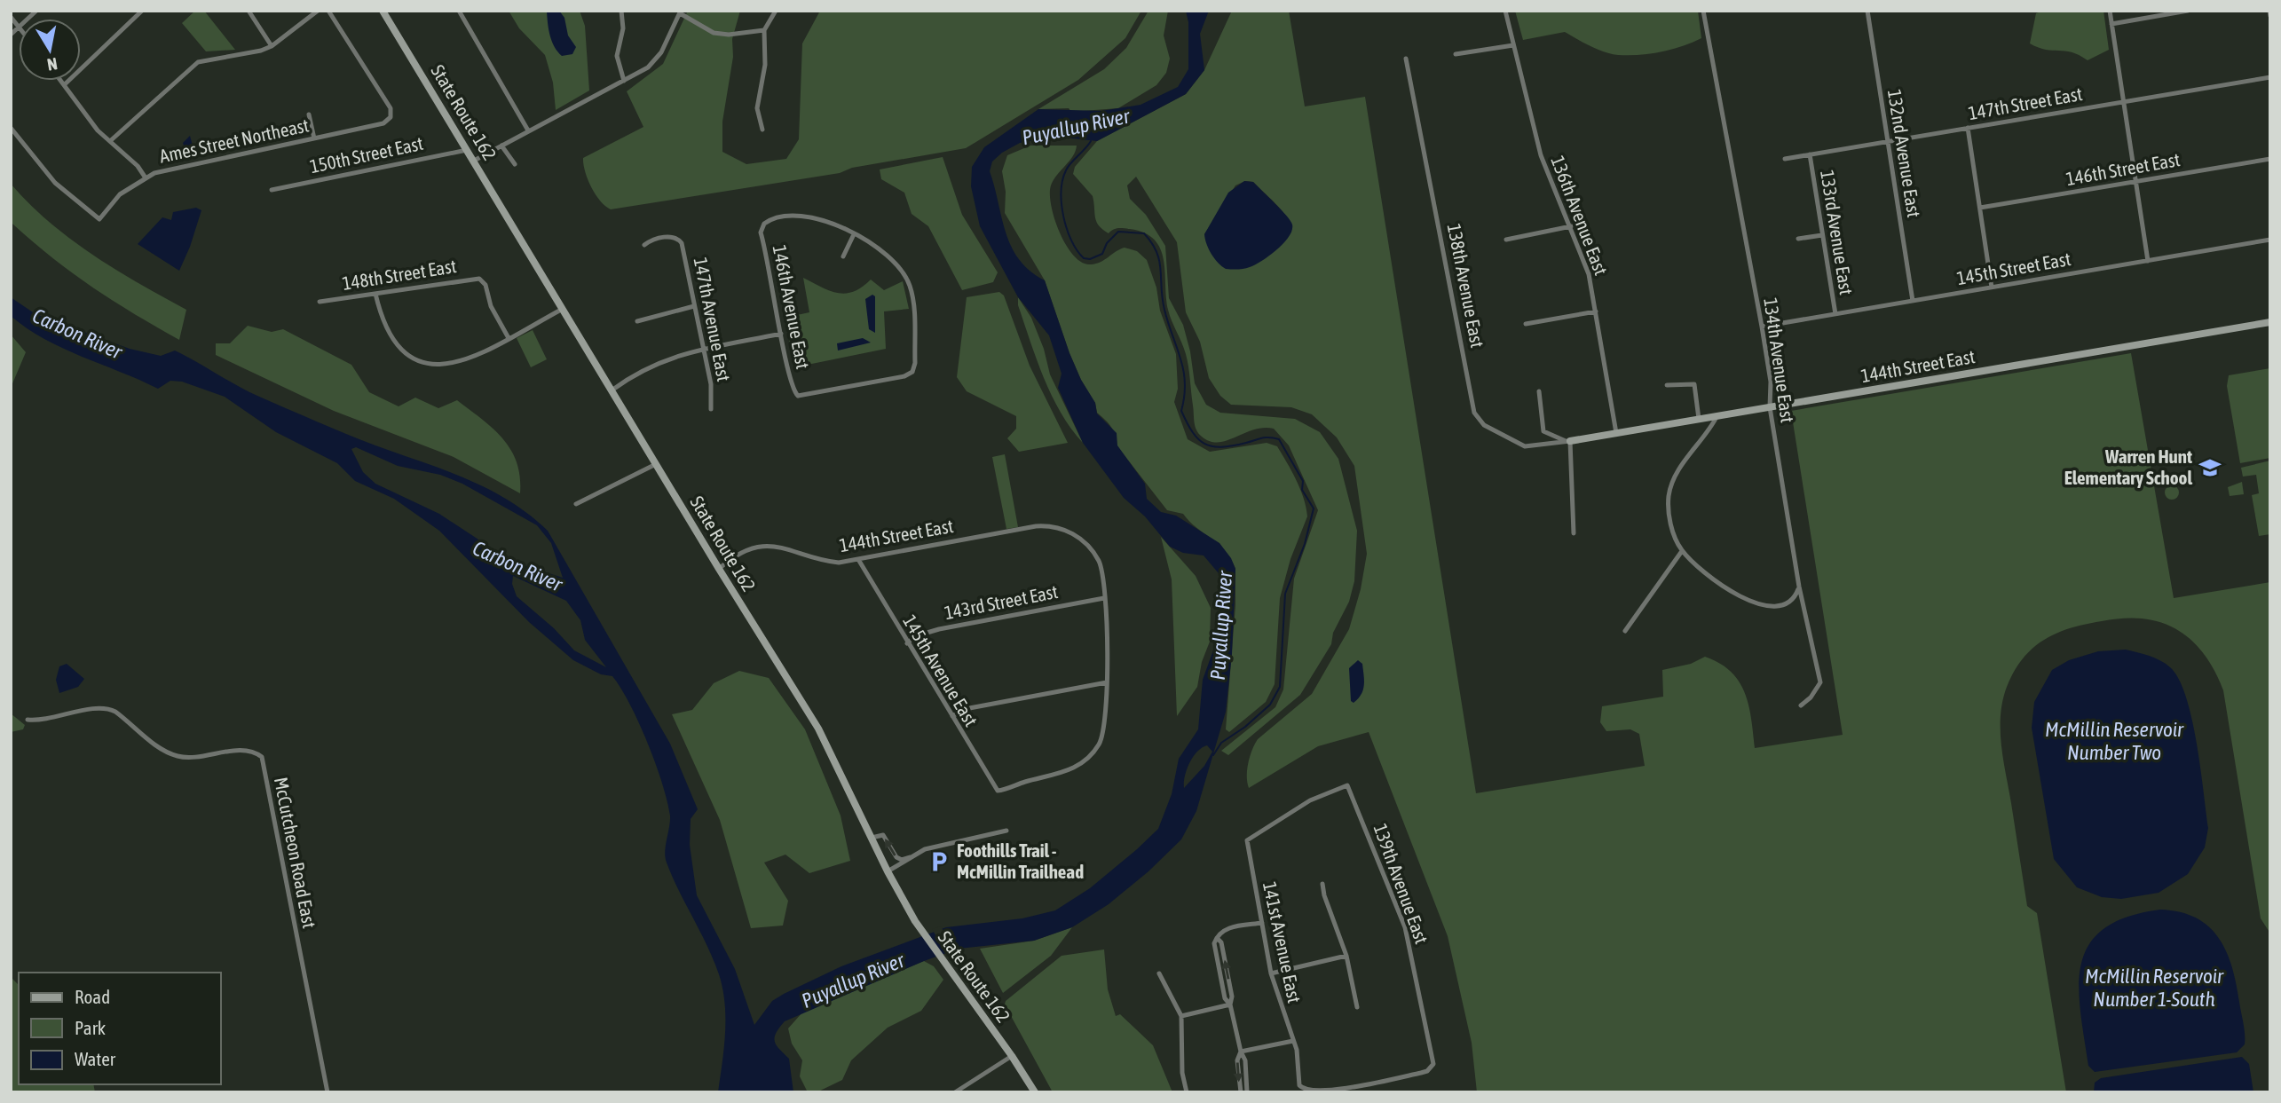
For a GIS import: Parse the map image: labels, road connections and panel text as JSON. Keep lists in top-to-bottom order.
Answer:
{
  "streets": {
    "main road": ["State Route 162", "144th Street East"],
    "street": [
      "147th Street East",
      "Ames Street Northeast",
      "132nd Avenue East",
      "150th Street East",
      "146th Street East",
      "136th Avenue East",
      "133rd Avenue East",
      "145th Street East",
      "148th Street East",
      "138th Avenue East",
      "146th Avenue East",
      "147th Avenue East",
      "134th Avenue East",
      "143rd Street East",
      "145th Avenue East",
      "McCutcheon Road East",
      "139th Avenue East",
      "141st Avenue East"
    ]
  },
  "crossings": [
    ["147th Street East", "132nd Avenue East"],
    ["147th Street East", "133rd Avenue East"],
    ["State Route 162", "150th Street East"],
    ["State Route 162", "144th Street East"],
    ["132nd Avenue East", "145th Street East"],
    ["136th Avenue East", "144th Street East"],
    ["133rd Avenue East", "145th Street East"],
    ["145th Street East", "134th Avenue East"],
    ["138th Avenue East", "144th Street East"],
    ["134th Avenue East", "144th Street East"],
    ["144th Street East", "143rd Street East"],
    ["144th Street East", "145th Avenue East"],
    ["143rd Street East", "145th Avenue East"],
    ["139th Avenue East", "141st Avenue East"]
  ],
  "water": [
    "Puyallup River",
    "Carbon River",
    "McMillin Reservoir Number Two",
    "McMillin Reservoir Number 1-South"
  ],
  "places": {
    "school or university": ["Warren Hunt Elementary School"],
    "parking": ["Foothills Trail - McMillin Trailhead"]
  },
  "legend": ["Road", "Park", "Water"],
  "north": "bottom"
}
